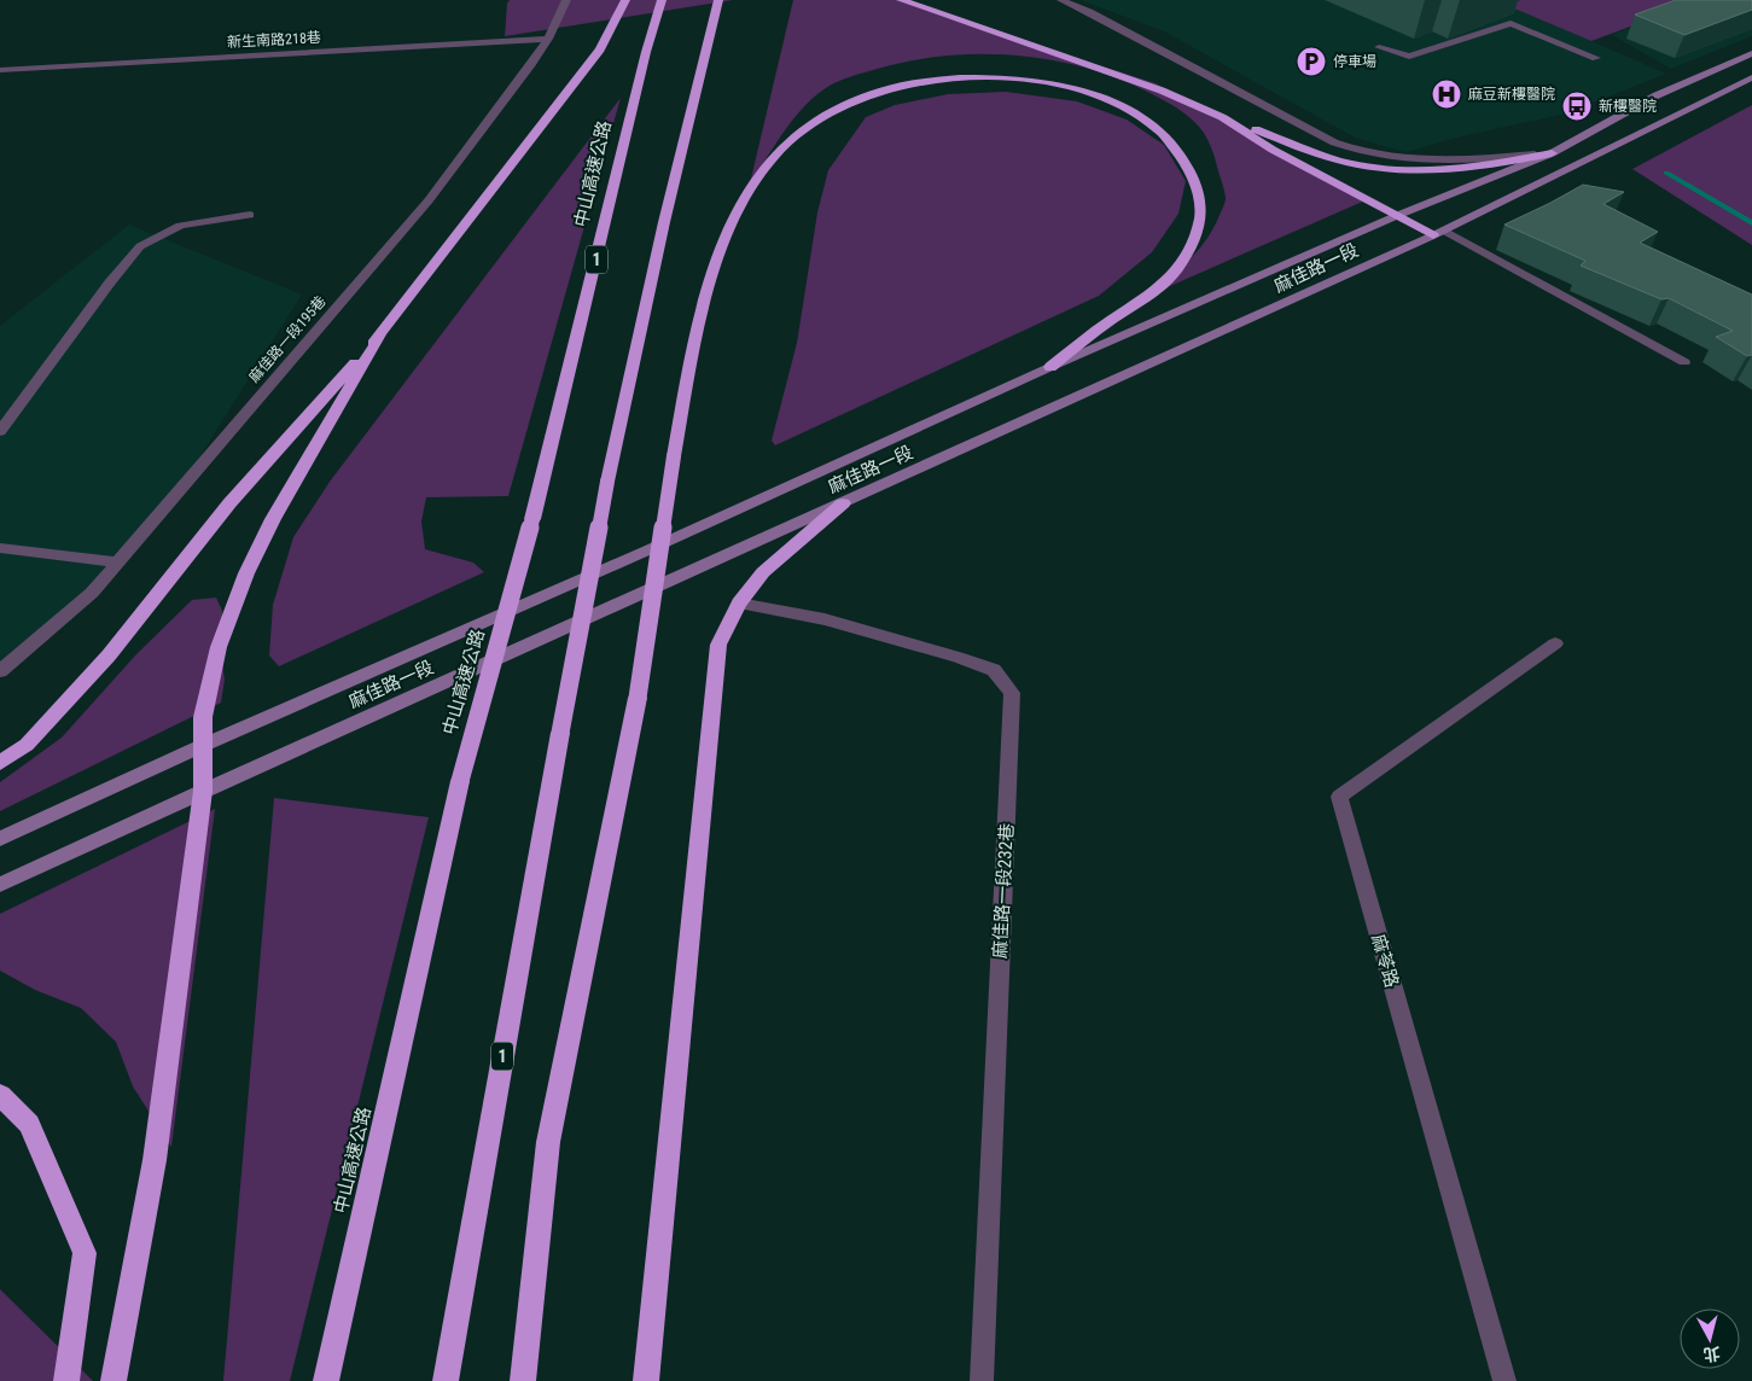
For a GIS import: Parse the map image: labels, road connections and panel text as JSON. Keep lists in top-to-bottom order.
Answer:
{
  "streets": {
    "highway": ["中山高速公路", "1"],
    "main road": ["麻佳路一段"],
    "street": [
      "新生南路218巷",
      "麻佳路一段195巷",
      "麻佳路一段232巷",
      "麻苓路"
    ]
  },
  "crossings": [
    ["新生南路218巷", "麻佳路一段195巷"]
  ],
  "places": {
    "parking": ["停車場"],
    "hospital": ["麻豆新樓醫院"],
    "bus stop": ["新樓醫院"]
  },
  "north": "bottom"
}
